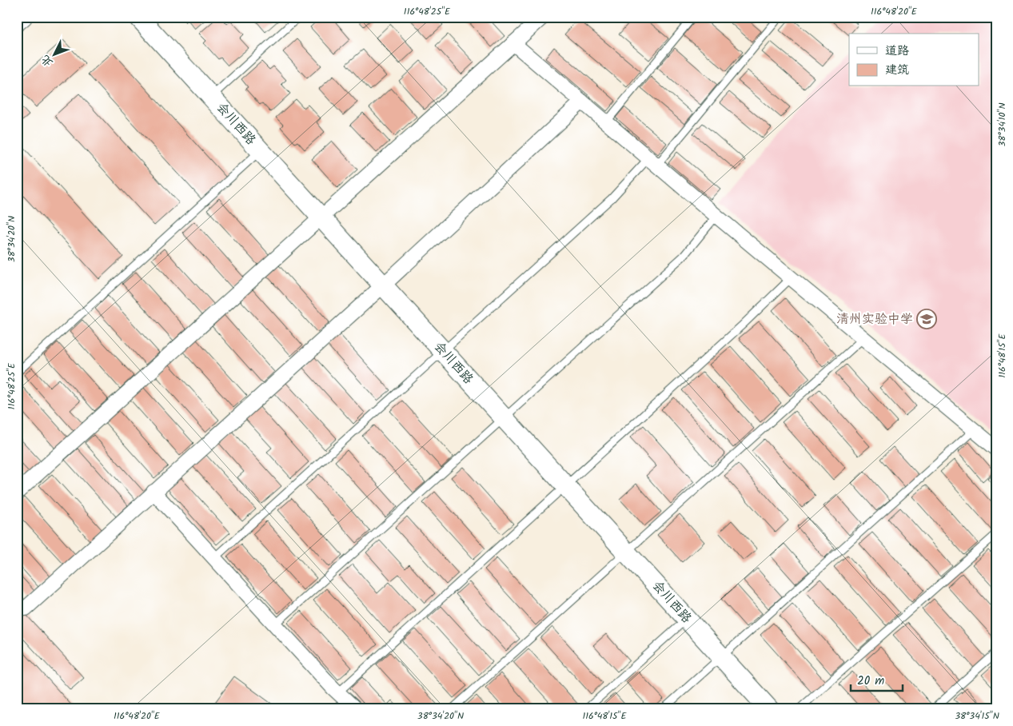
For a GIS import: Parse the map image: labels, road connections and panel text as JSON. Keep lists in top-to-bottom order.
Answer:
{
  "streets": {
    "street": ["会川西路"]
  },
  "places": {
    "school or university": ["清州实验中学"]
  },
  "legend": ["道路", "建筑"],
  "scale_bar": "20 m",
  "north": "bottom left",
  "coordinates": [
    "116°48'25\"E",
    "116°48'20\"E",
    "38°34'10\"N",
    "38°34'20\"N",
    "116°48'15\"E",
    "38°34'15\"N"
  ]
}
